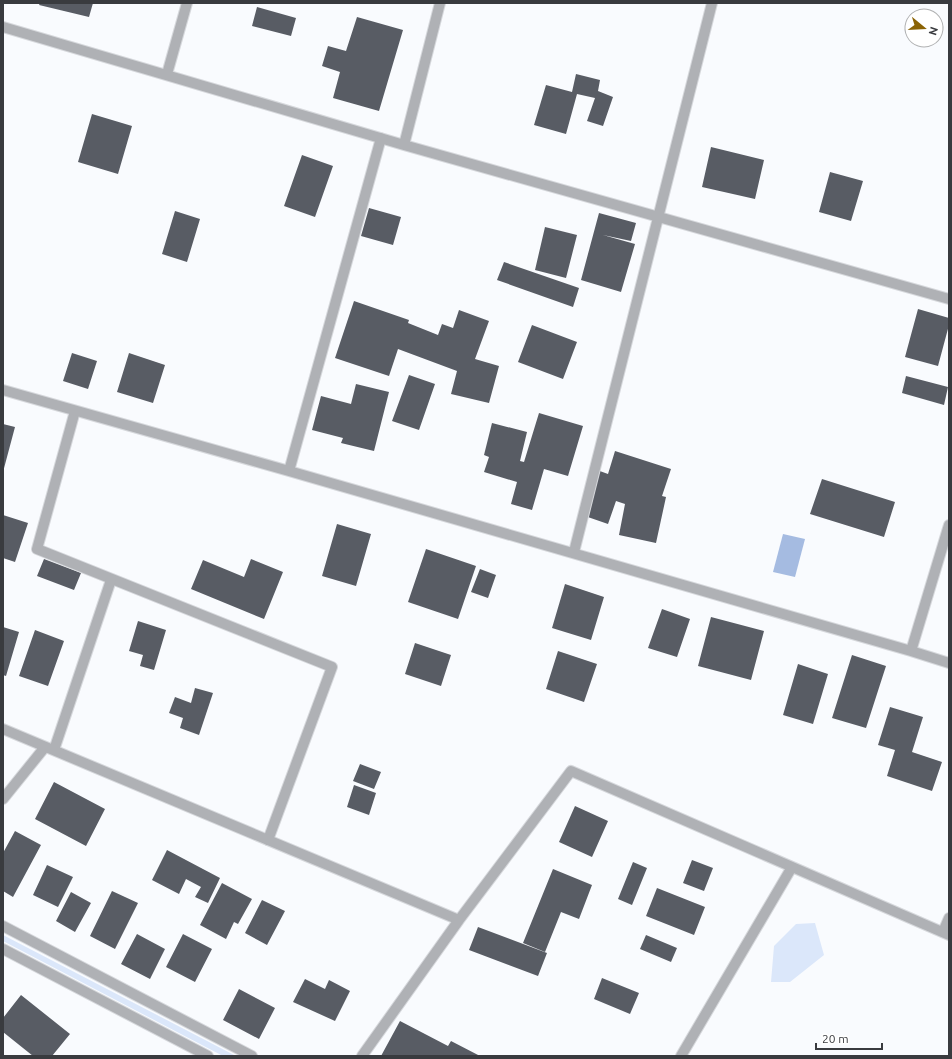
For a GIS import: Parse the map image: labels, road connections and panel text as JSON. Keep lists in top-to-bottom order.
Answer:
{
  "scale_bar": "20 m",
  "north": "right"
}
